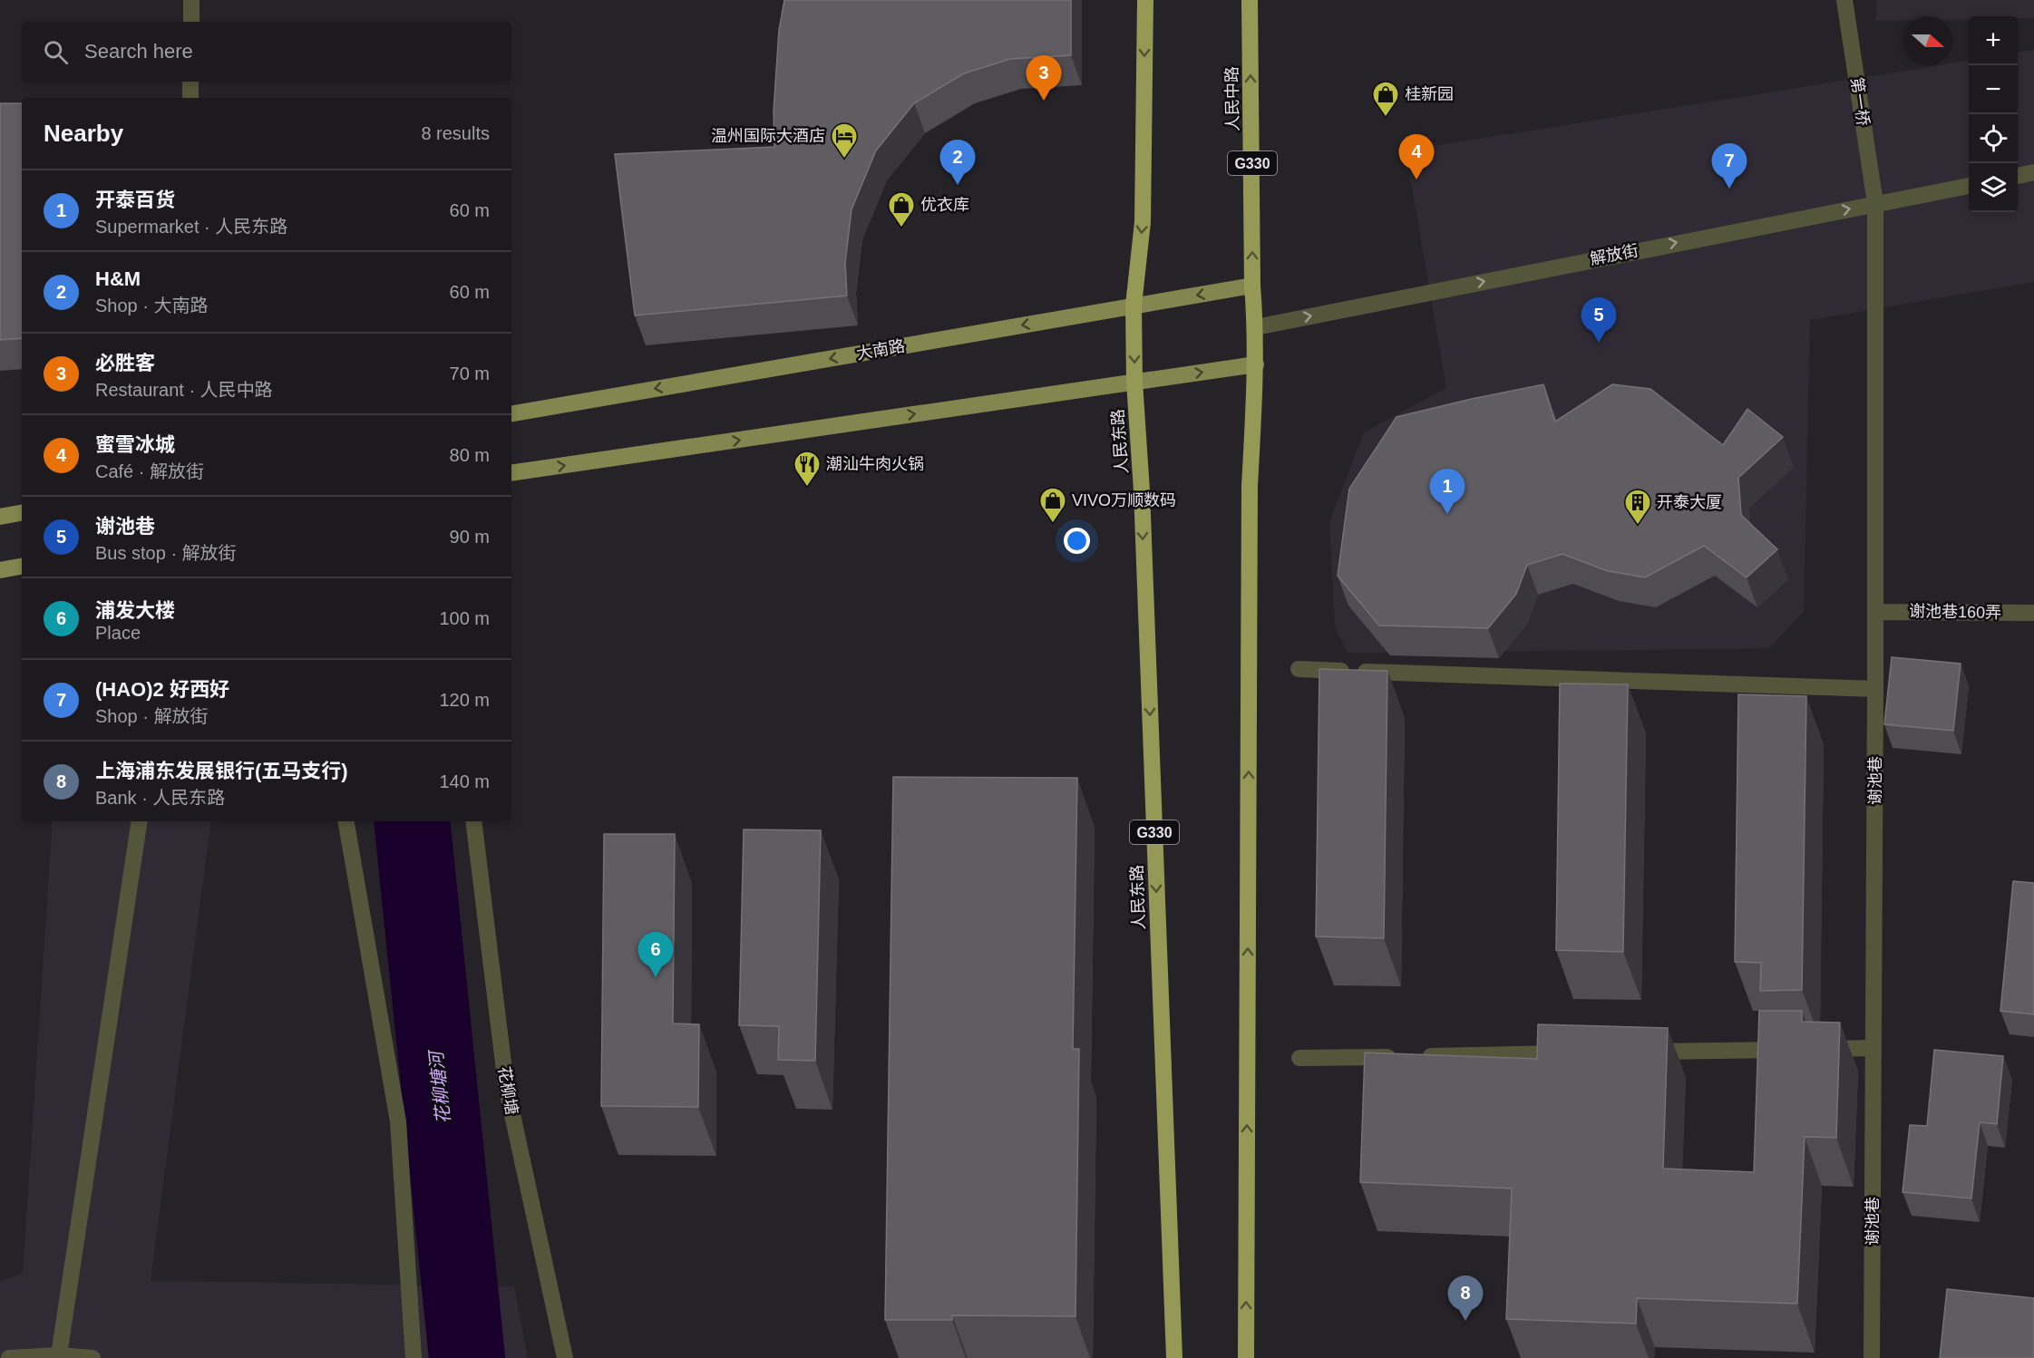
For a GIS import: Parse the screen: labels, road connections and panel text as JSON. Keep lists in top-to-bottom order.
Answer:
{
  "streets": {
    "highway": ["人民中路", "G330", "人民东路"],
    "main road": ["大南路"],
    "street": [
      "第一桥",
      "解放街",
      "谢池巷160弄",
      "谢池巷",
      "花柳塘"
    ]
  },
  "crossings": [
    ["人民中路", "G330"],
    ["人民中路", "解放街"],
    ["人民中路", "大南路"],
    ["第一桥", "解放街"],
    ["第一桥", "谢池巷"],
    ["G330", "解放街"],
    ["G330", "大南路"],
    ["G330", "人民东路"],
    ["解放街", "谢池巷"],
    ["大南路", "人民东路"],
    ["谢池巷160弄", "谢池巷"]
  ],
  "one_way": ["解放街"],
  "water": ["花柳塘河"],
  "places": {
    "shop": ["桂新园", "优衣库", "VIVO万顺数码"],
    "hotel": ["温州国际大酒店"],
    "restaurant": ["潮汕牛肉火锅"],
    "building": ["开泰大厦"]
  },
  "north": "right",
  "page": {
    "map_buttons": ["+", "−"],
    "search": "Search here",
    "pins": [
      "3",
      "4",
      "2",
      "7",
      "5",
      "1",
      "6",
      "8"
    ],
    "heading": ["Nearby", "8 results"],
    "list": [
      {
        "mark": "1",
        "name": "开泰百货",
        "note": "Supermarket · 人民东路",
        "value": "60 m"
      },
      {
        "mark": "2",
        "name": "H&M",
        "note": "Shop · 大南路",
        "value": "60 m"
      },
      {
        "mark": "3",
        "name": "必胜客",
        "note": "Restaurant · 人民中路",
        "value": "70 m"
      },
      {
        "mark": "4",
        "name": "蜜雪冰城",
        "note": "Café · 解放街",
        "value": "80 m"
      },
      {
        "mark": "5",
        "name": "谢池巷",
        "note": "Bus stop · 解放街",
        "value": "90 m"
      },
      {
        "mark": "6",
        "name": "浦发大楼",
        "note": "Place",
        "value": "100 m"
      },
      {
        "mark": "7",
        "name": "(HAO)2 好西好",
        "note": "Shop · 解放街",
        "value": "120 m"
      },
      {
        "mark": "8",
        "name": "上海浦东发展银行(五马支行)",
        "note": "Bank · 人民东路",
        "value": "140 m"
      }
    ]
  }
}
